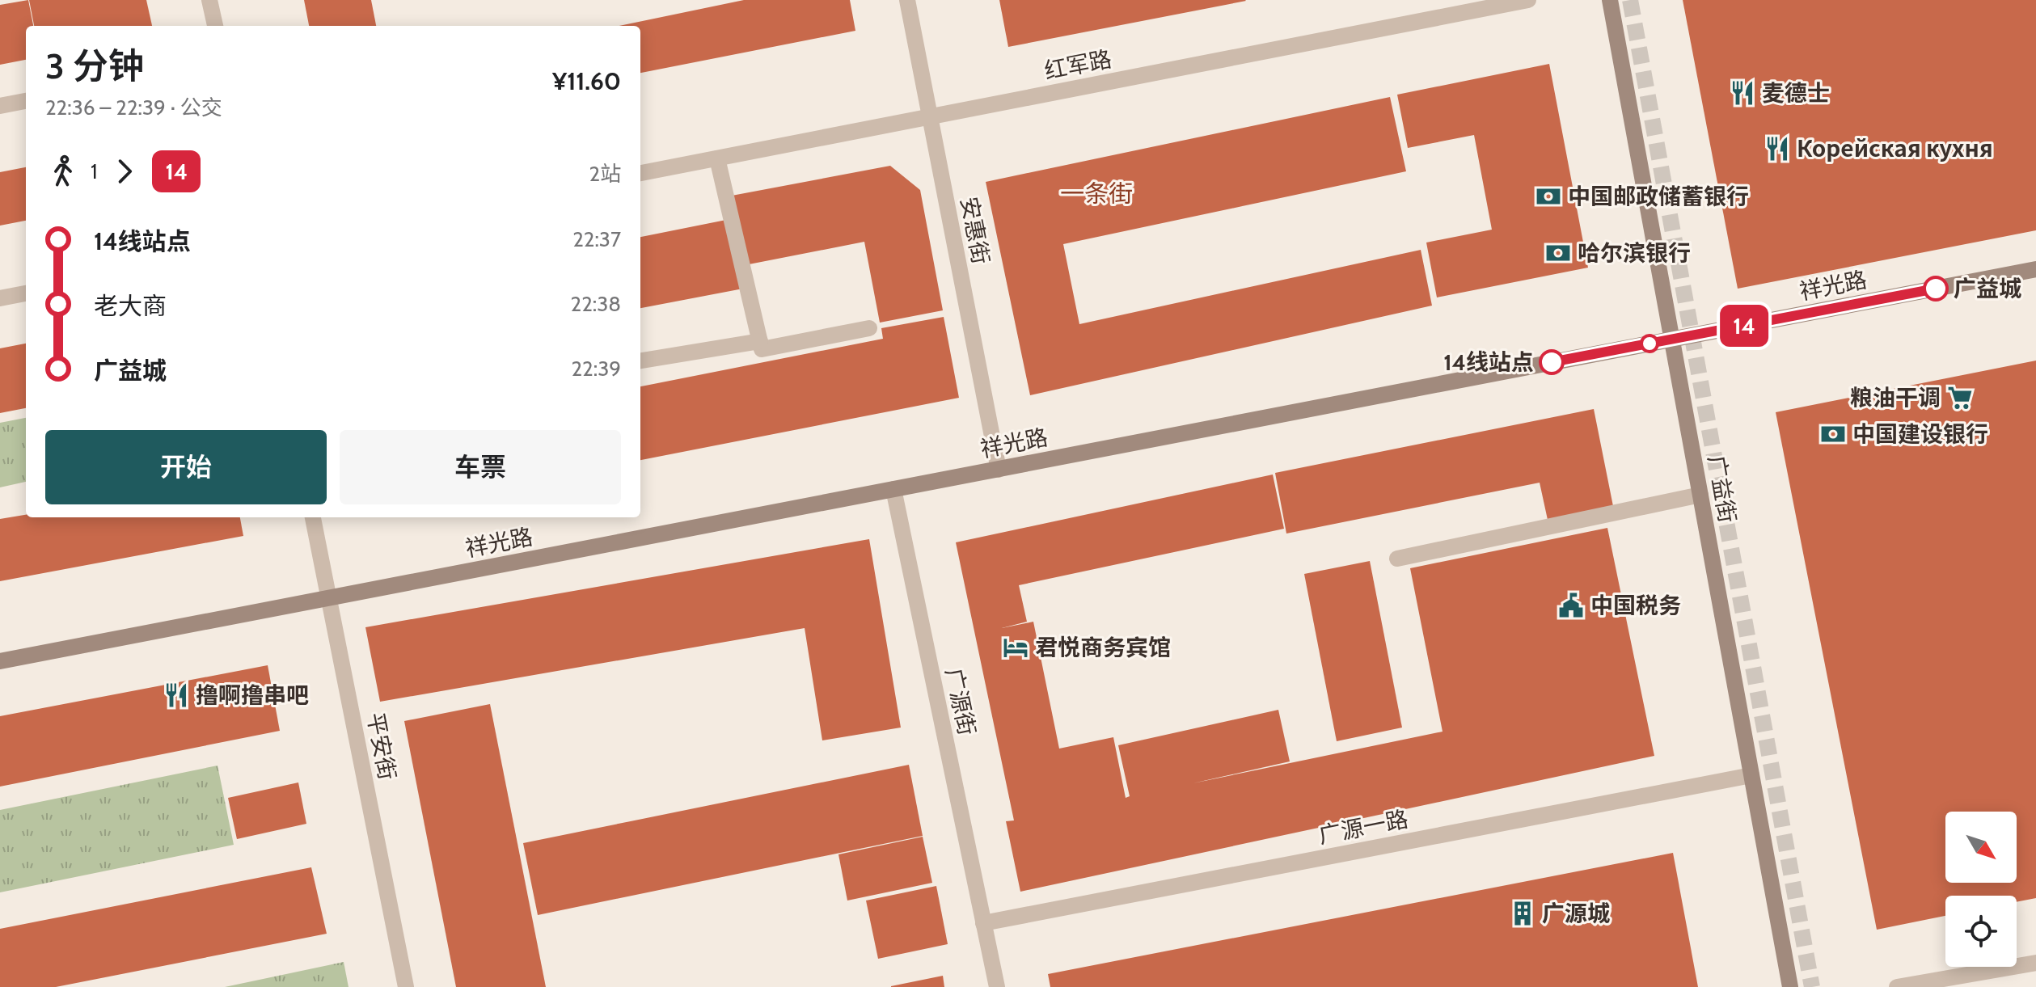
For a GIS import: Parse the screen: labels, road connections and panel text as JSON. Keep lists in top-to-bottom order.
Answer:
{
  "streets": {
    "street": [
      "红军路",
      "安惠街",
      "祥光路",
      "广益街",
      "广源街",
      "平安街",
      "广源一路"
    ]
  },
  "crossings": [
    ["红军路", "安惠街"],
    ["安惠街", "祥光路"],
    ["祥光路", "广益街"],
    ["祥光路", "广源街"],
    ["祥光路", "平安街"],
    ["广益街", "广源一路"],
    ["广源街", "广源一路"]
  ],
  "districts": ["一条街"],
  "places": {
    "restaurant": ["麦德士", "Корейская кухня", "撸啊撸串吧"],
    "bank": ["中国邮政储蓄银行", "哈尔滨银行", "中国建设银行"],
    "other": ["广益城", "14线站点"],
    "supermarket": ["粮油干调"],
    "public building": ["中国税务"],
    "hotel": ["君悦商务宾馆"],
    "building": ["广源城"]
  },
  "lines": ["bus line 14"],
  "north": "bottom right",
  "page": {
    "on_map": "14",
    "heading": ["3 分钟", "22:36 – 22:39 · 公交", "¥11.60"],
    "legs": ["1", "14", "2站"],
    "list": [
      {
        "name": "14线站点",
        "value": "22:37"
      },
      {
        "name": "老大商",
        "value": "22:38"
      },
      {
        "name": "广益城",
        "value": "22:39"
      }
    ],
    "buttons": ["开始", "车票"]
  }
}
